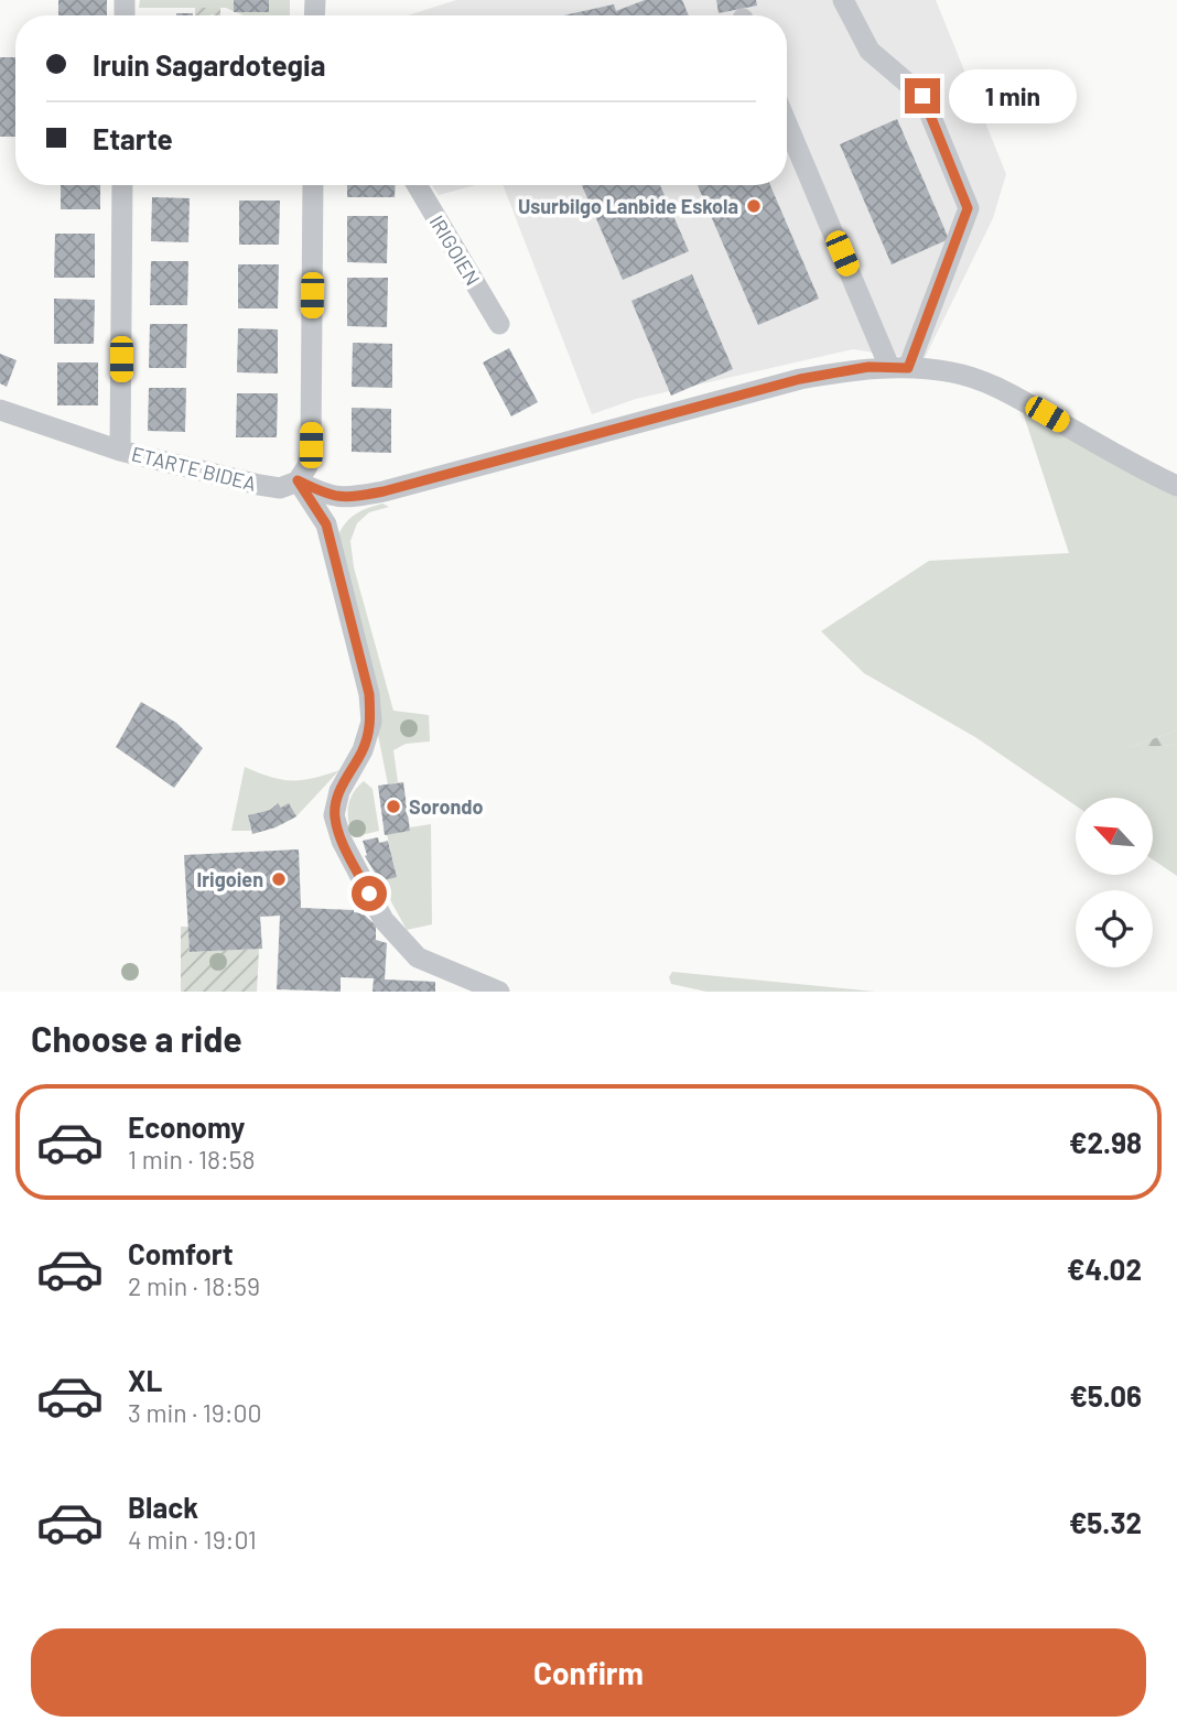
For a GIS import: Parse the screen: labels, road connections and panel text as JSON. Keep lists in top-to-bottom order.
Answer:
{
  "streets": {
    "street": ["IRIGOIEN", "ETARTE BIDEA"]
  },
  "places": ["Usurbilgo Lanbide Eskola", "Sorondo", "Irigoien"],
  "north": "top left",
  "page": {
    "banner": ["Iruin Sagardotegia", "Etarte"],
    "bubble": "1 min",
    "heading": "Choose a ride",
    "list": [
      {
        "name": "Economy",
        "note": "1 min · 18:58",
        "value": "€2.98"
      },
      {
        "name": "Comfort",
        "note": "2 min · 18:59",
        "value": "€4.02"
      },
      {
        "name": "XL",
        "note": "3 min · 19:00",
        "value": "€5.06"
      },
      {
        "name": "Black",
        "note": "4 min · 19:01",
        "value": "€5.32"
      }
    ],
    "buttons": "Confirm"
  }
}
